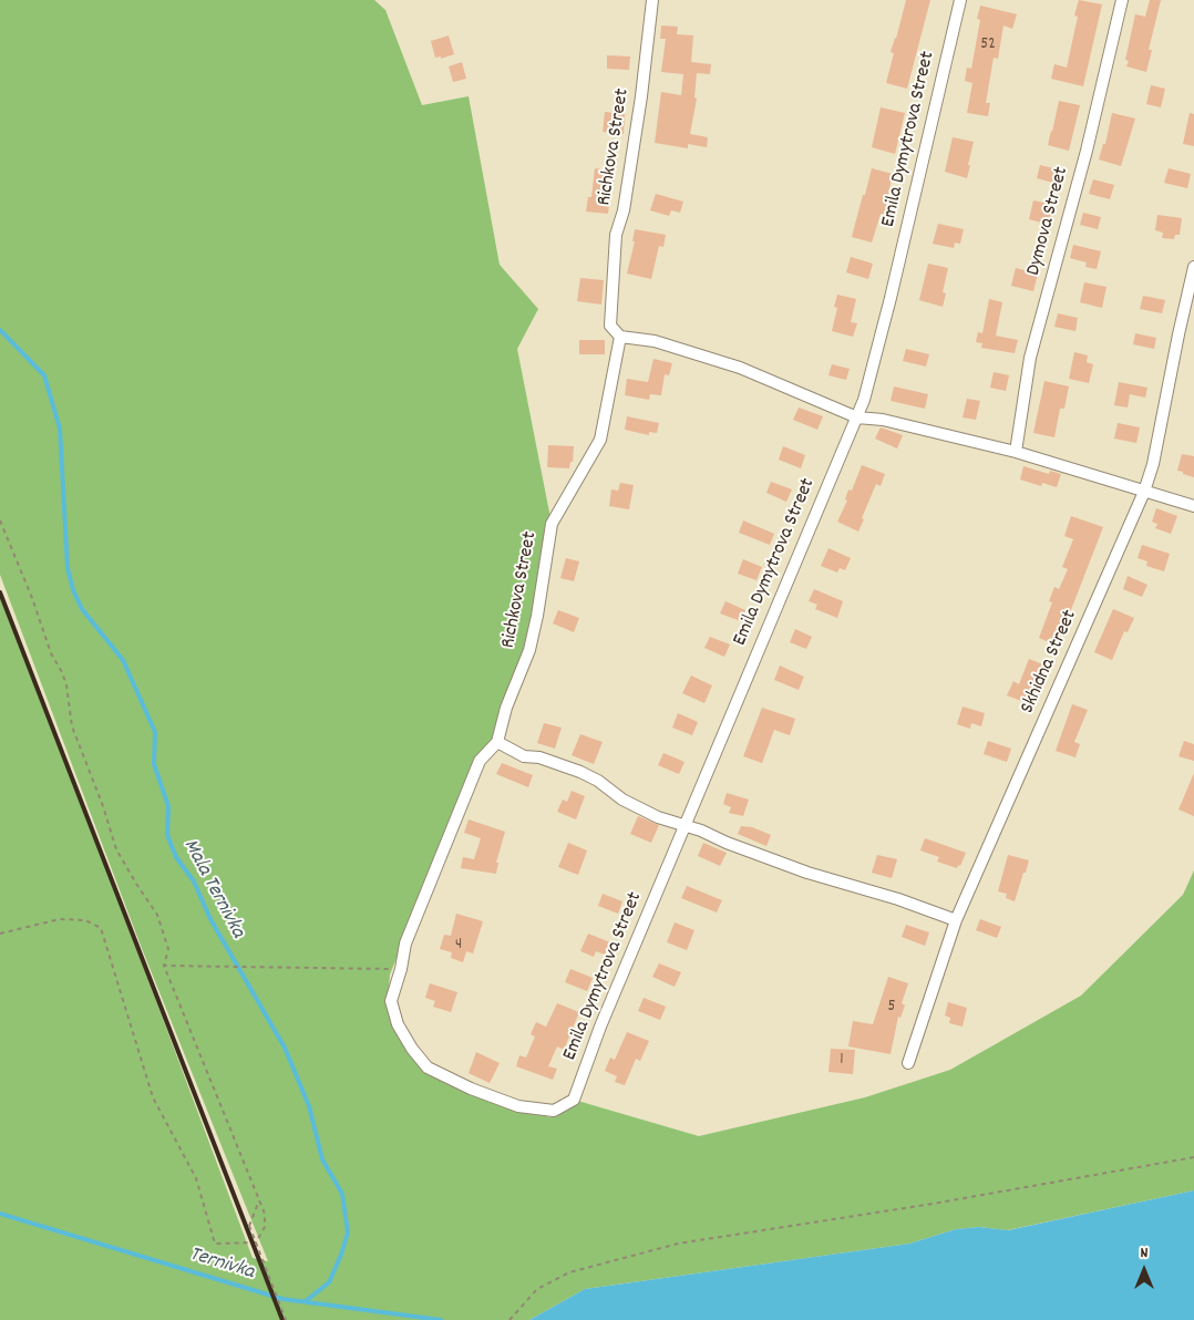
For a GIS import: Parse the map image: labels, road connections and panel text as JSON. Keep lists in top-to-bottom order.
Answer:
{
  "streets": {
    "street": [
      "Emila Dymytrova Street",
      "Richkova Street",
      "Dymova Street",
      "Skhidna Street"
    ]
  },
  "crossings": [
    ["Emila Dymytrova Street", "Richkova Street"]
  ],
  "water": ["Mala Ternivka", "Ternivka"],
  "house_numbers": [
    "52",
    "4",
    "5",
    "1"
  ],
  "north": "top"
}
